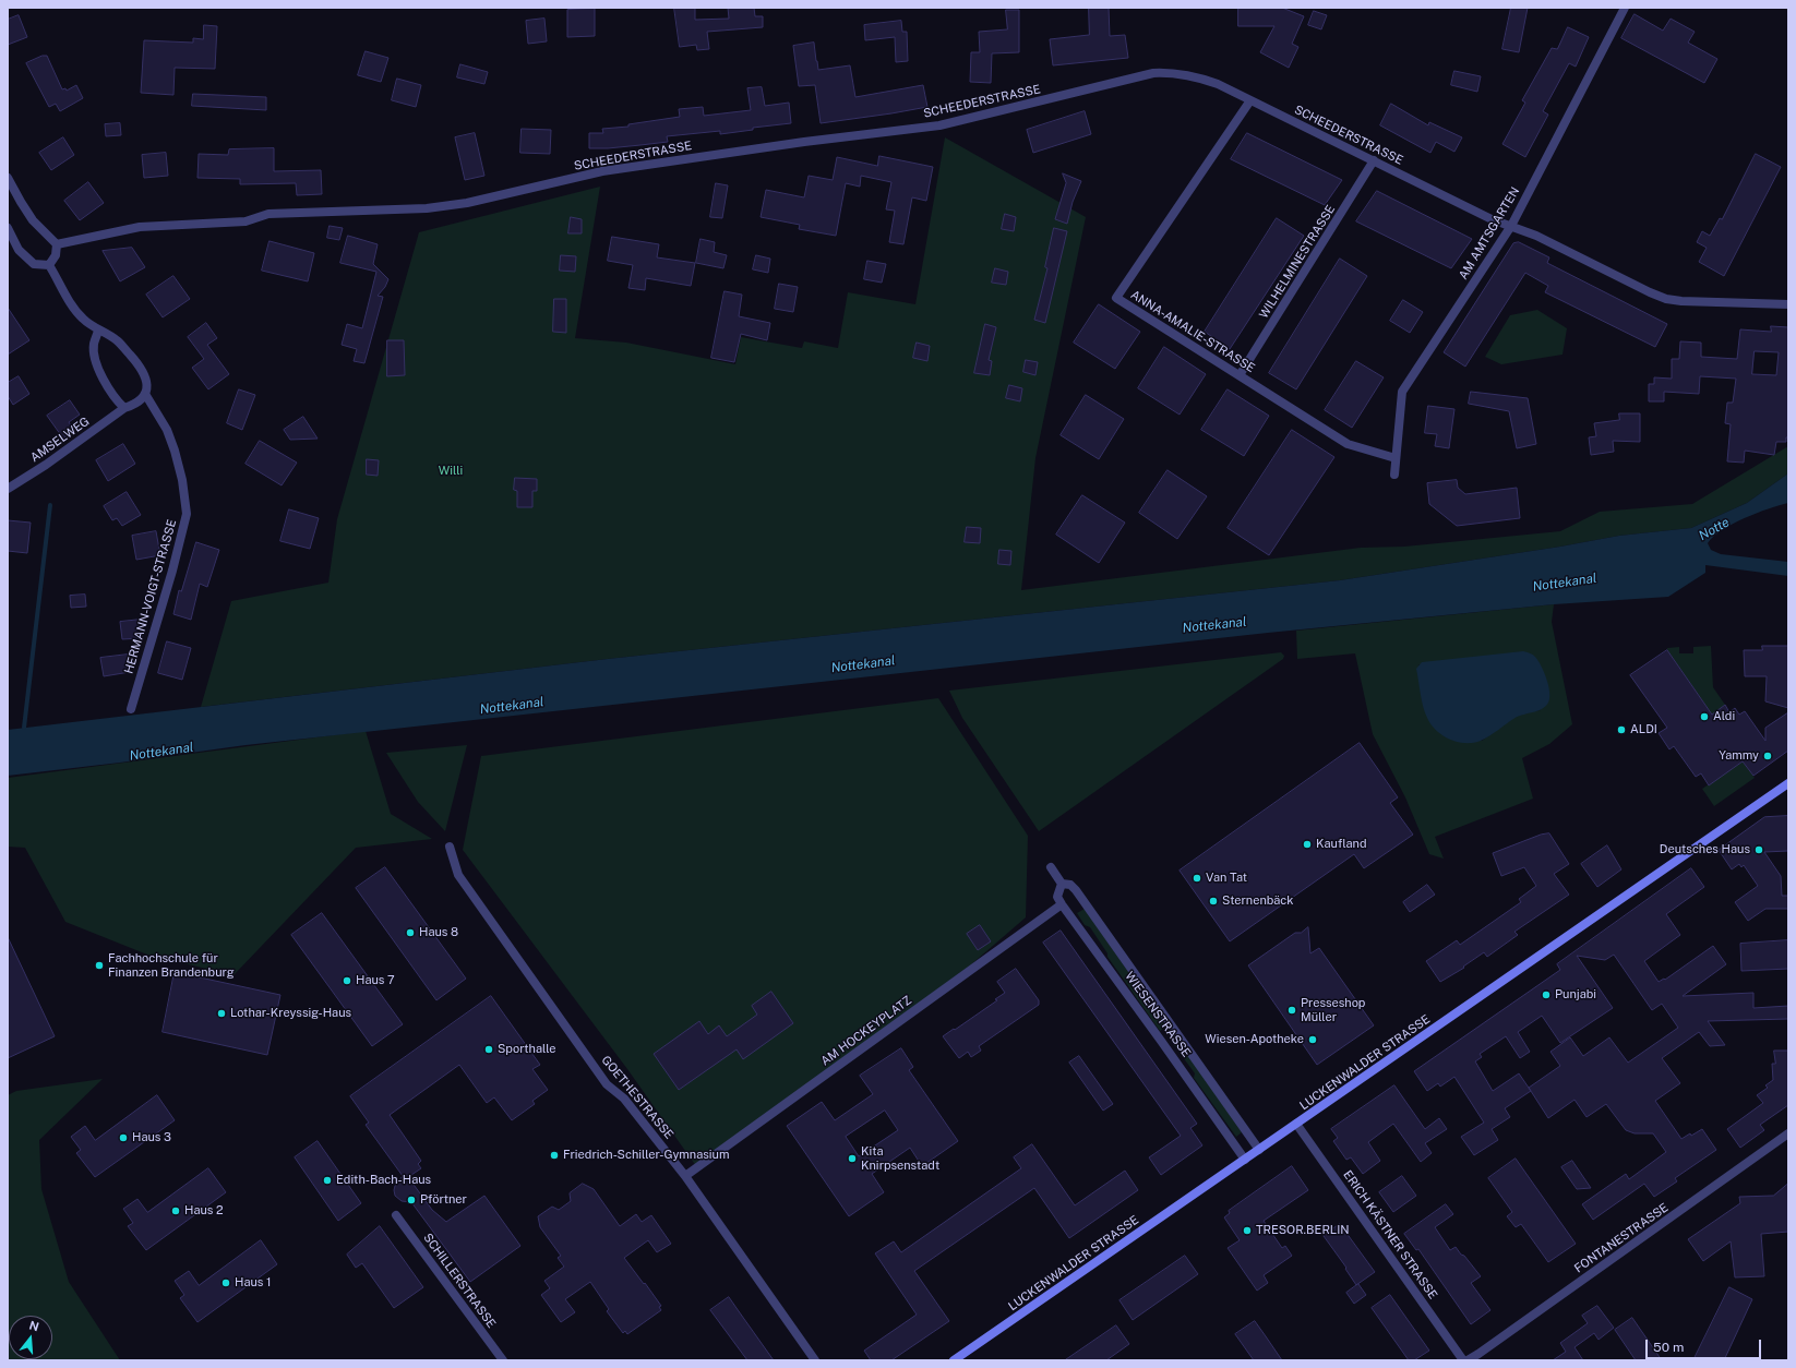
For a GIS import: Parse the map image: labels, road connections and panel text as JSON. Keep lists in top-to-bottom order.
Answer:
{
  "streets": {
    "main road": ["LUCKENWALDER STRASSE"],
    "street": [
      "SCHEEDERSTRASSE",
      "AM AMTSGARTEN",
      "WILHELMINESTRASSE",
      "ANNA-AMALIE-STRASSE",
      "AMSELWEG",
      "HERMANN-VOIGT-STRASSE",
      "WIESENSTRASSE",
      "AM HOCKEYPLATZ",
      "GOETHESTRASSE",
      "ERICH KÄSTNER STRASSE",
      "FONTANESTRASSE",
      "SCHILLERSTRASSE"
    ]
  },
  "crossings": [
    ["SCHEEDERSTRASSE", "AM AMTSGARTEN"],
    ["SCHEEDERSTRASSE", "WILHELMINESTRASSE"],
    ["SCHEEDERSTRASSE", "ANNA-AMALIE-STRASSE"],
    ["AM AMTSGARTEN", "ANNA-AMALIE-STRASSE"],
    ["WILHELMINESTRASSE", "ANNA-AMALIE-STRASSE"],
    ["WIESENSTRASSE", "AM HOCKEYPLATZ"],
    ["WIESENSTRASSE", "LUCKENWALDER STRASSE"],
    ["AM HOCKEYPLATZ", "GOETHESTRASSE"],
    ["LUCKENWALDER STRASSE", "ERICH KÄSTNER STRASSE"]
  ],
  "water": ["Notte", "Nottekanal"],
  "parks": ["Willi"],
  "places": [
    "Aldi",
    "ALDI",
    "Yammy",
    "Kaufland",
    "Deutsches Haus",
    "Van Tat",
    "Sternenbäck",
    "Haus 8",
    "Fachhochschule für Finanzen Brandenburg",
    "Haus 7",
    "Punjabi",
    "Presseshop Müller",
    "Lothar-Kreyssig-Haus",
    "Wiesen-Apotheke",
    "Sporthalle",
    "Haus 3",
    "Friedrich-Schiller-Gymnasium",
    "Kita Knirpsenstadt",
    "Edith-Bach-Haus",
    "Pförtner",
    "Haus 2",
    "TRESOR.BERLIN",
    "Haus 1"
  ],
  "scale_bar": "50 m",
  "north": "top"
}
